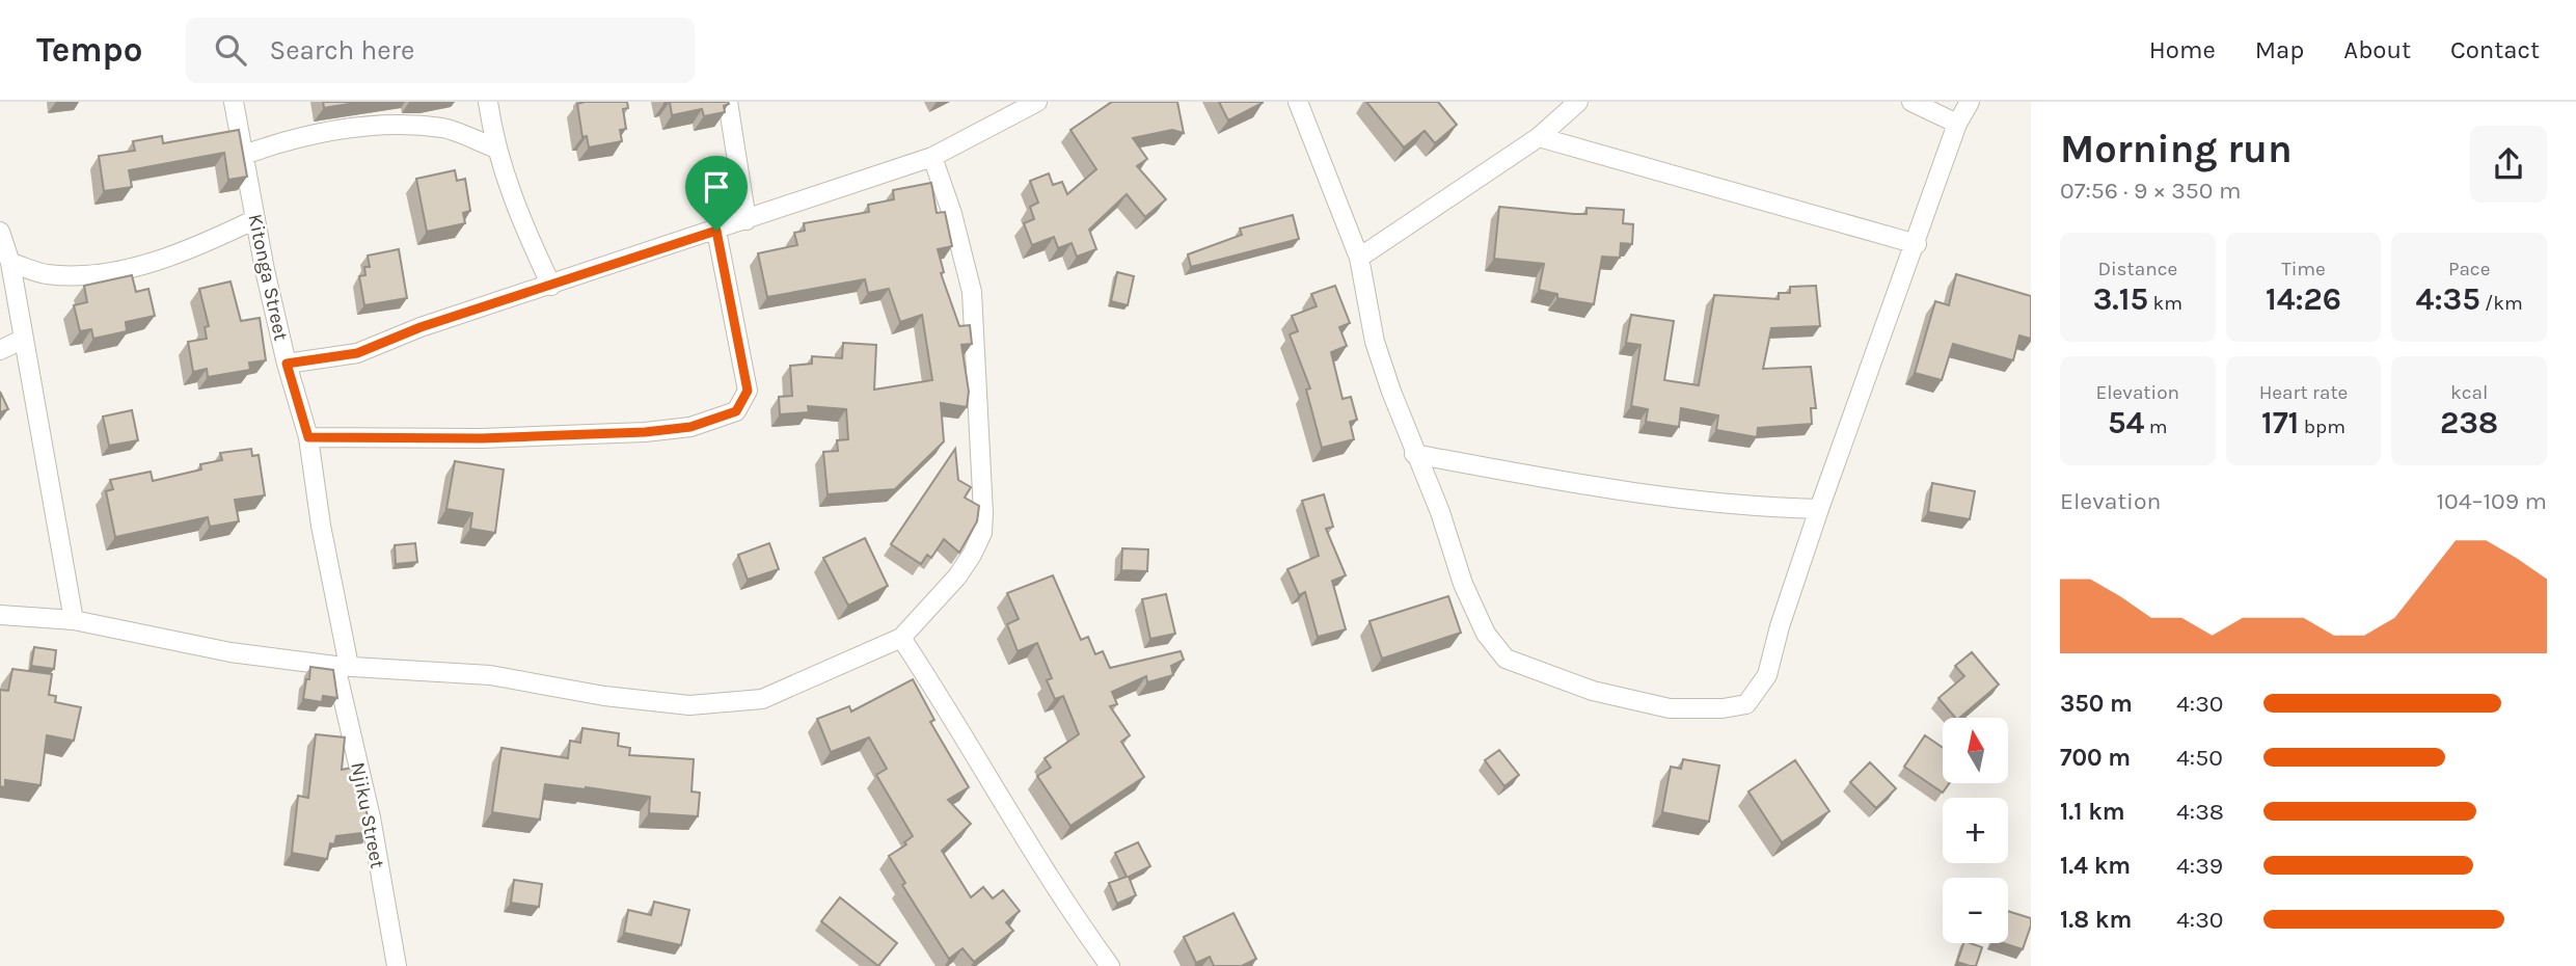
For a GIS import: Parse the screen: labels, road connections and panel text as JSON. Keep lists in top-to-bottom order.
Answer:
{
  "streets": {
    "street": ["Kitonga Street", "Njiku Street"]
  },
  "crossings": [
    ["Kitonga Street", "Njiku Street"]
  ],
  "north": "top",
  "page": {
    "header": "Tempo",
    "search": "Search here",
    "nav": [
      "Home",
      "Map",
      "About",
      "Contact"
    ],
    "heading": ["Morning run", "07:56 · 9 × 350 m"],
    "stats": [
      ["Distance", "3.15 km"],
      ["Time", "14:26"],
      ["Pace", "4:35 /km"],
      ["Elevation", "54 m"],
      ["Heart rate", "171 bpm"],
      ["kcal", "238"]
    ],
    "chart": ["Elevation", "104–109 m"],
    "list": [
      {
        "name": "350 m",
        "note": "4:30"
      },
      {
        "name": "700 m",
        "note": "4:50"
      },
      {
        "name": "1.1 km",
        "note": "4:38"
      },
      {
        "name": "1.4 km",
        "note": "4:39"
      },
      {
        "name": "1.8 km",
        "note": "4:30"
      }
    ],
    "map_buttons": ["+", "−"]
  }
}
